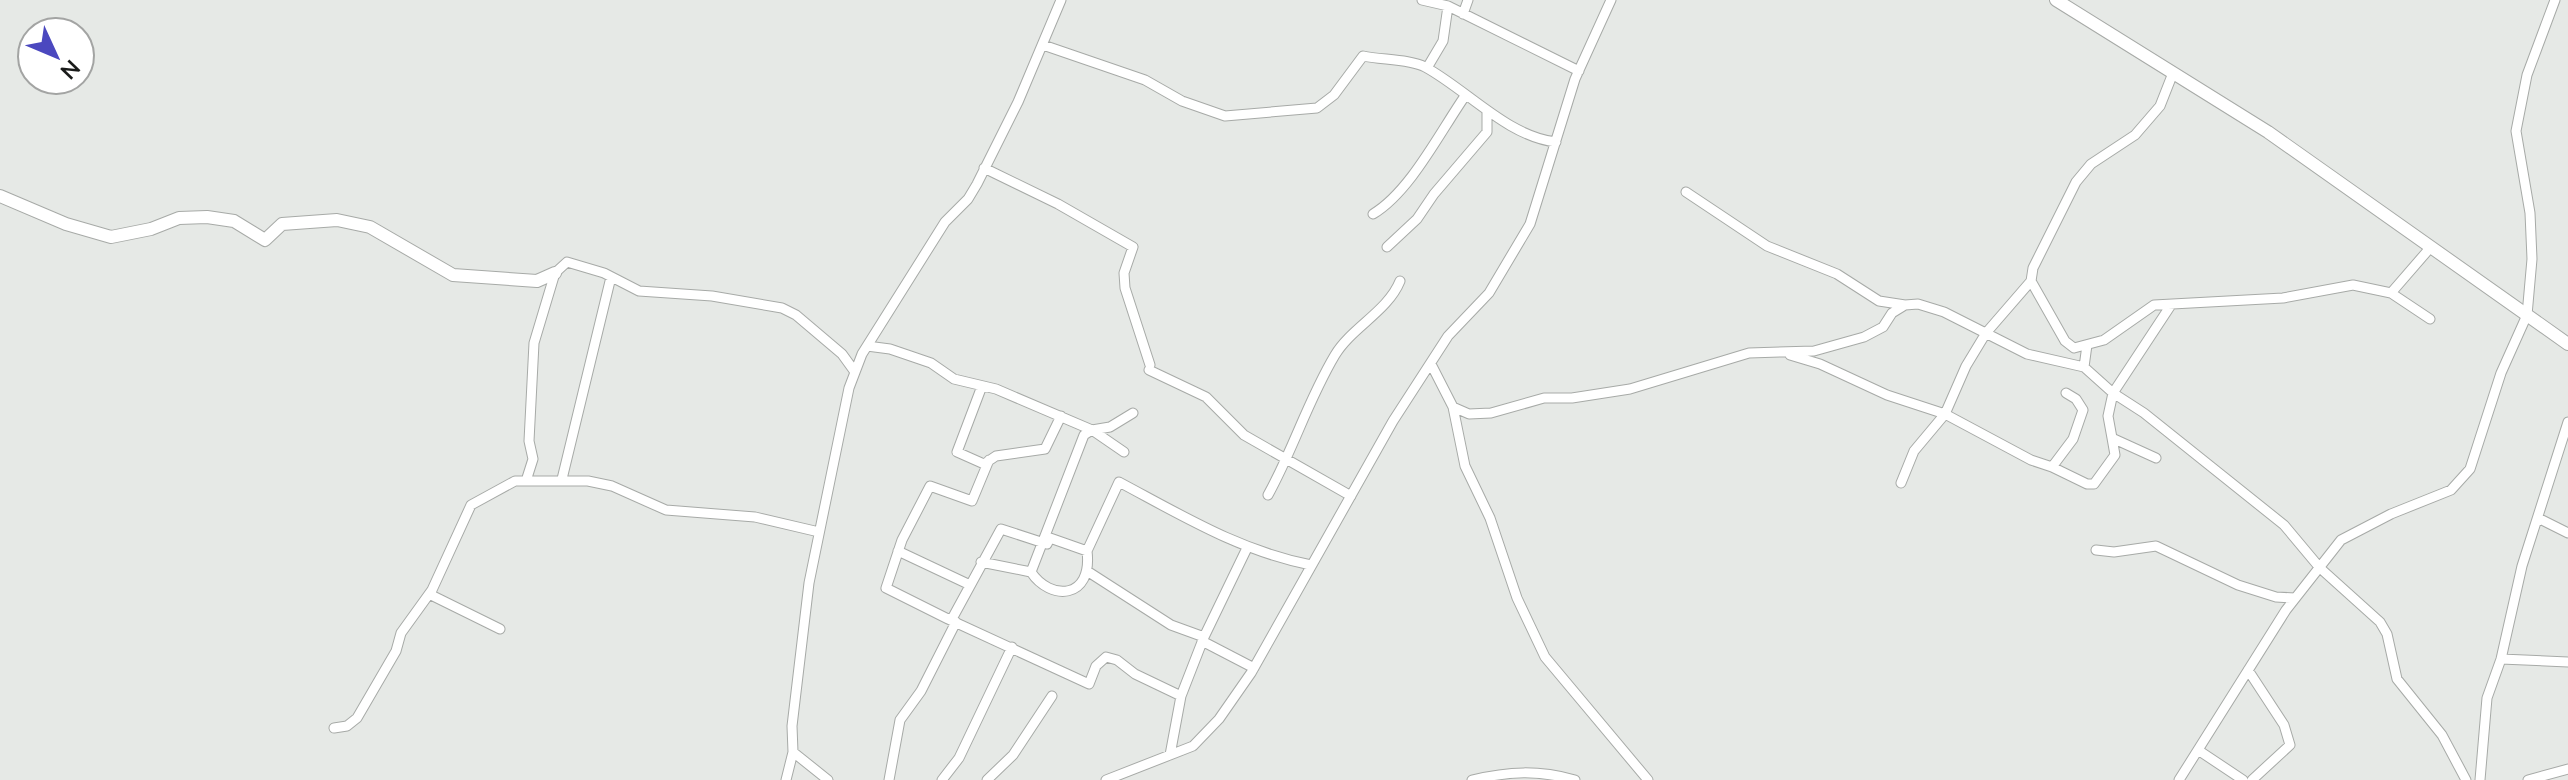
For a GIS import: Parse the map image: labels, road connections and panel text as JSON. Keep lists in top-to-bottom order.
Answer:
{
  "north": "bottom right"
}
